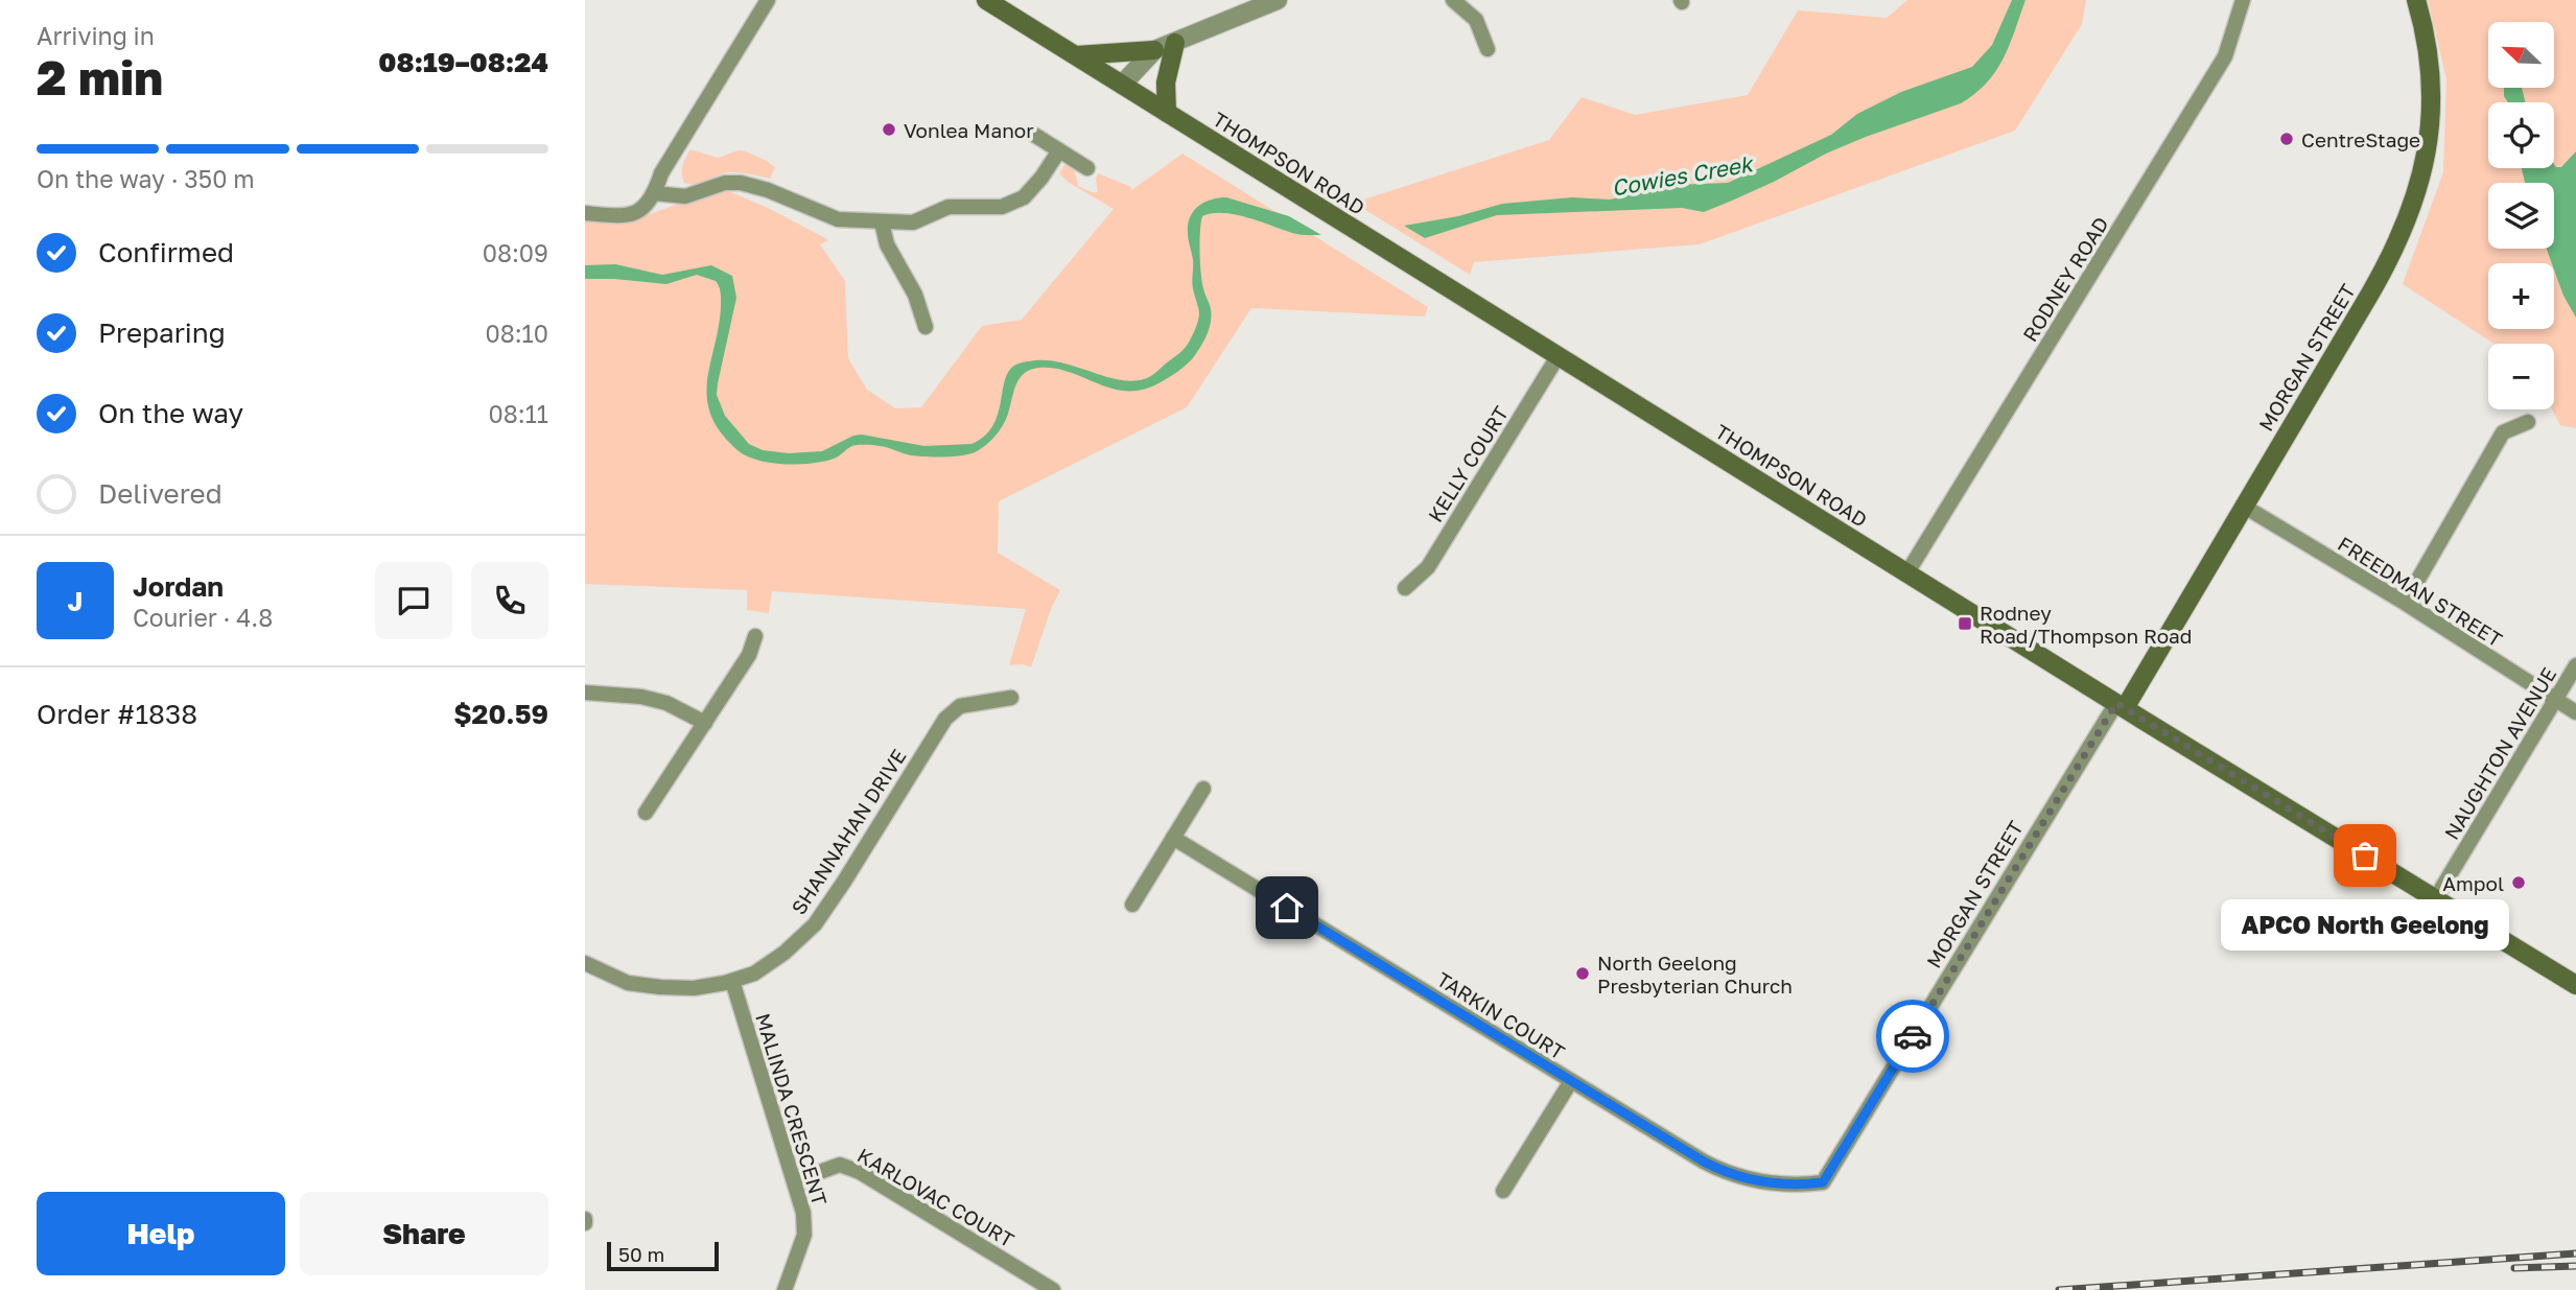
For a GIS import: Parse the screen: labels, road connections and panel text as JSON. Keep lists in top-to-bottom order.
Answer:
{
  "streets": {
    "main road": ["THOMPSON ROAD", "MORGAN STREET"],
    "street": [
      "RODNEY ROAD",
      "KELLY COURT",
      "FREEDMAN STREET",
      "NAUGHTON AVENUE",
      "SHANNAHAN DRIVE",
      "TARKIN COURT",
      "MALINDA CRESCENT",
      "KARLOVAC COURT"
    ]
  },
  "crossings": [
    ["THOMPSON ROAD", "RODNEY ROAD"],
    ["THOMPSON ROAD", "MORGAN STREET"],
    ["THOMPSON ROAD", "KELLY COURT"],
    ["THOMPSON ROAD", "NAUGHTON AVENUE"],
    ["MORGAN STREET", "FREEDMAN STREET"],
    ["MORGAN STREET", "TARKIN COURT"],
    ["FREEDMAN STREET", "NAUGHTON AVENUE"],
    ["SHANNAHAN DRIVE", "MALINDA CRESCENT"],
    ["MALINDA CRESCENT", "KARLOVAC COURT"]
  ],
  "water": ["Cowies Creek"],
  "places": {
    "other": [
      "Vonlea Manor",
      "CentreStage",
      "APCO North Geelong",
      "Ampol",
      "North Geelong Presbyterian Church"
    ],
    "transit": ["Rodney Road/Thompson Road"]
  },
  "scale_bar": "50 m",
  "north": "top left",
  "page": {
    "heading": ["2 min", "Arriving in", "08:19–08:24"],
    "panel": [
      "Jordan",
      "Courier · 4.8",
      "Order #1838",
      "$20.59"
    ],
    "map_buttons": ["+", "−"],
    "bar": "On the way · 350 m",
    "list": [
      ["Confirmed", "08:09"],
      ["Preparing", "08:10"],
      ["On the way", "08:11"],
      "Delivered"
    ],
    "round": "J",
    "bubble": "APCO North Geelong",
    "buttons": ["Help", "Share"],
    "scale": "50 m"
  }
}
